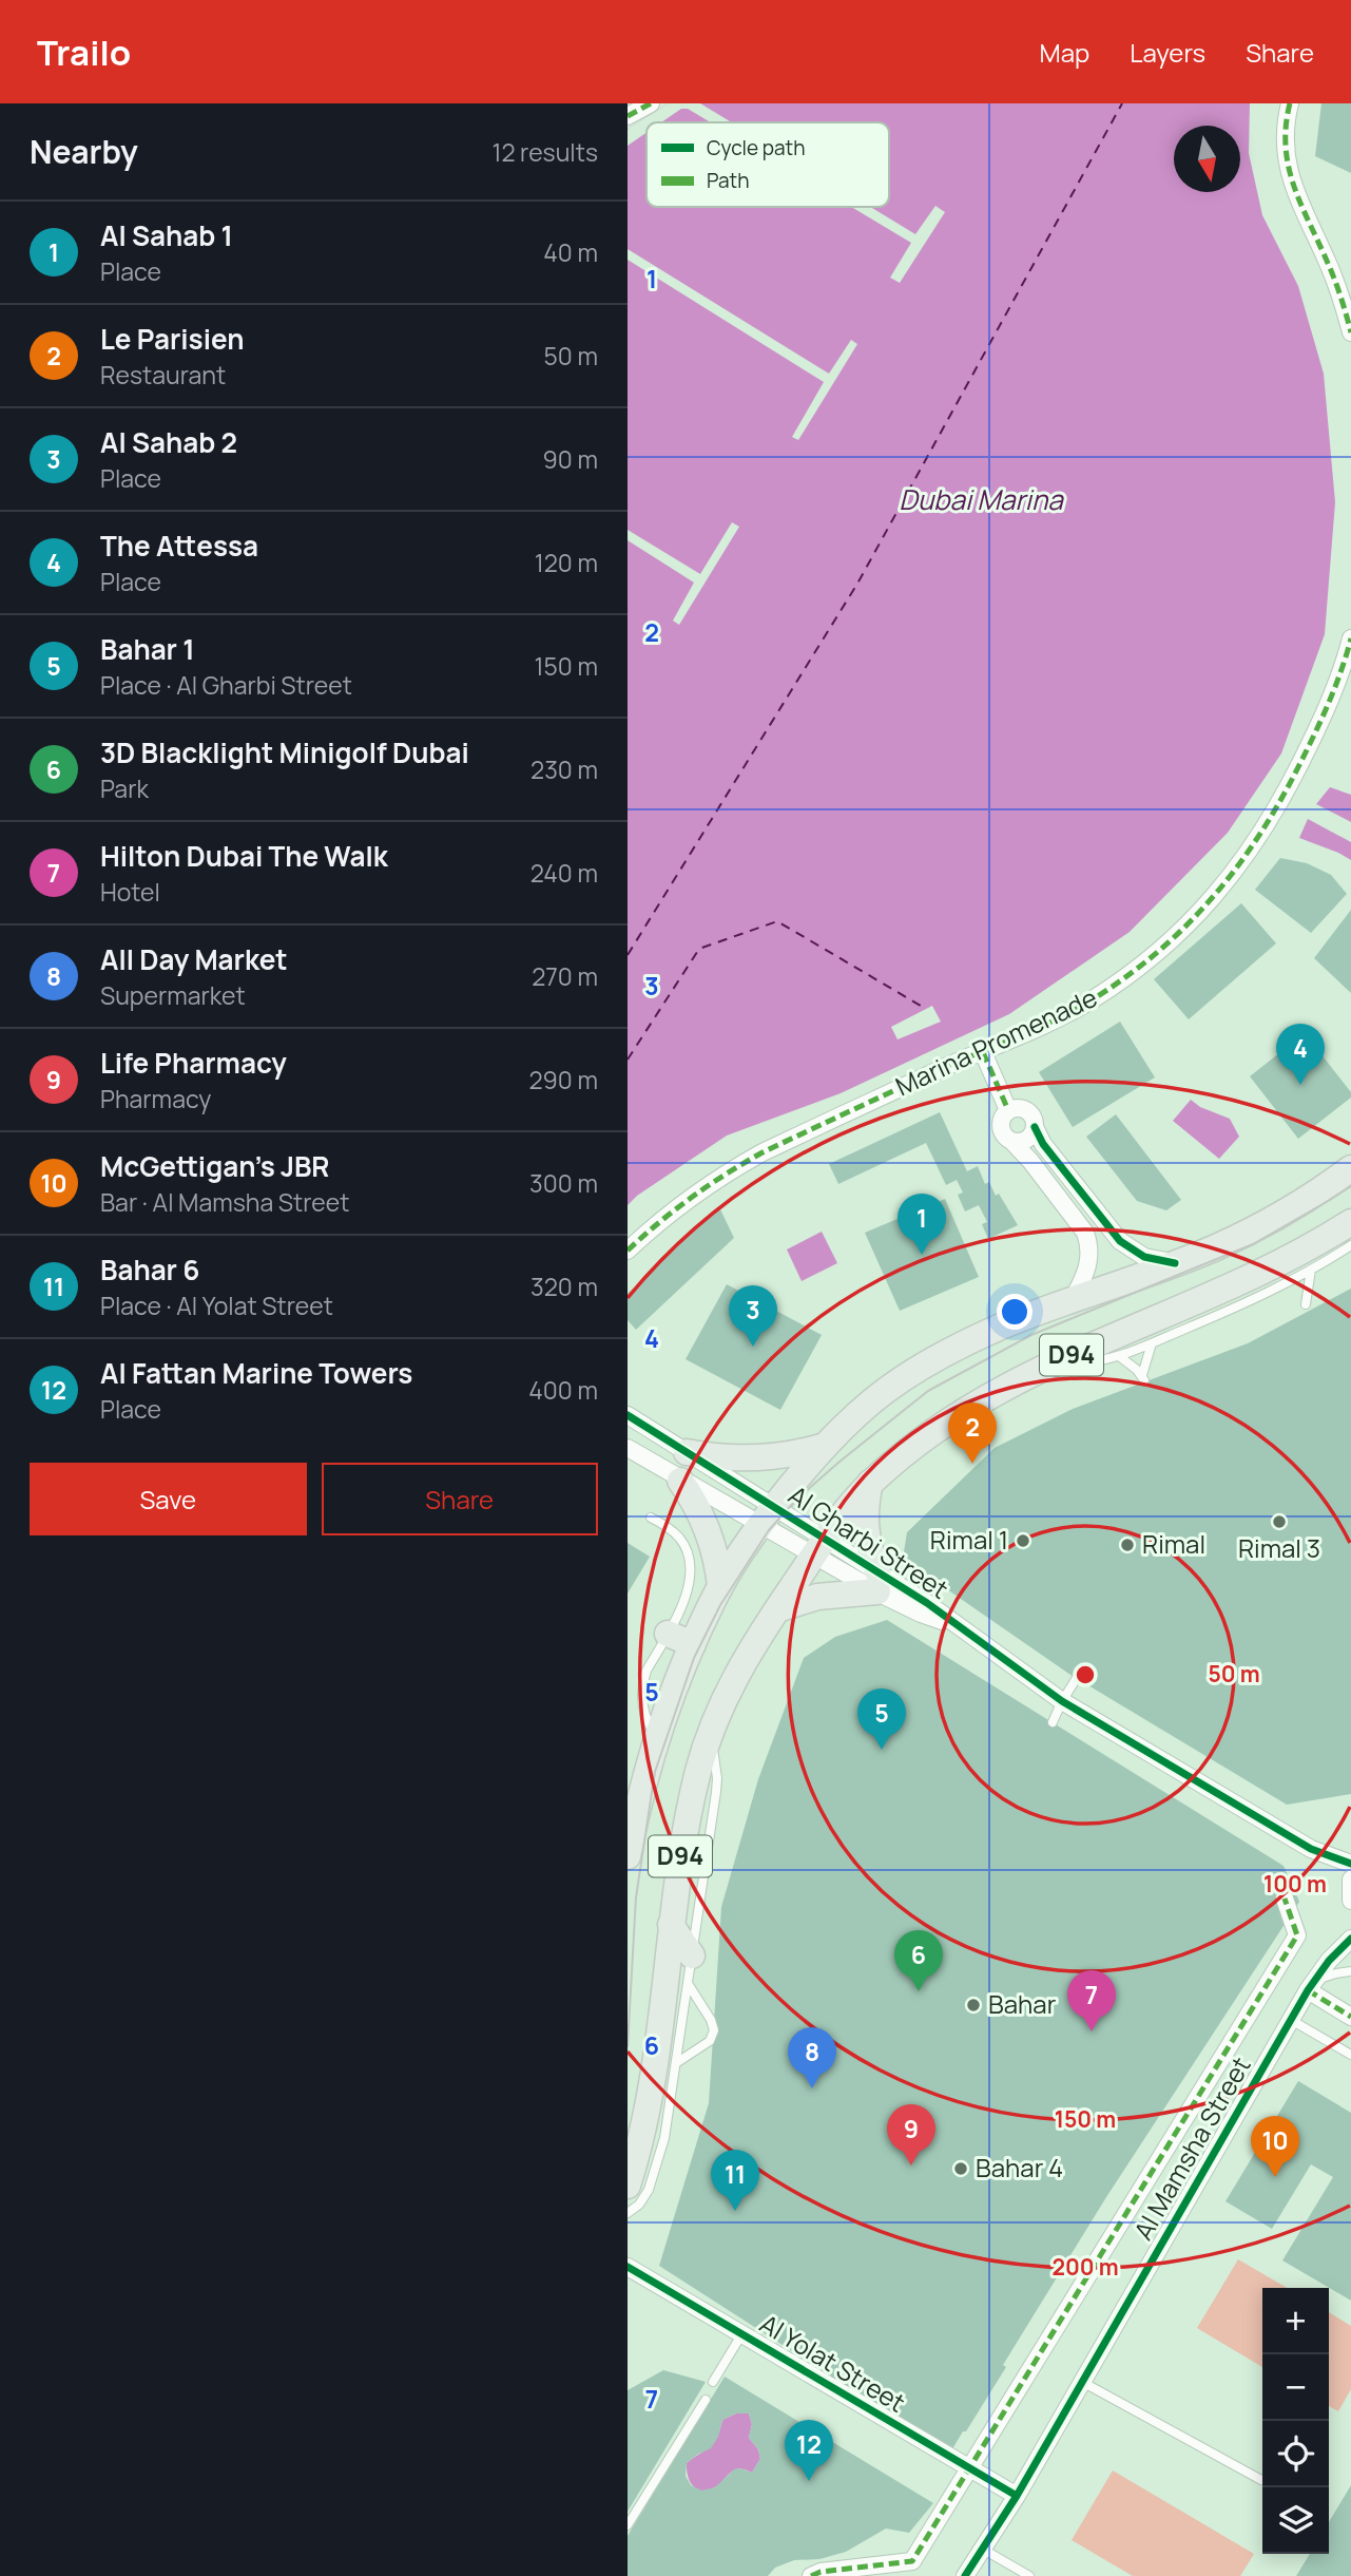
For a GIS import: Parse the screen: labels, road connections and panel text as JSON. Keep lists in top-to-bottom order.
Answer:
{
  "streets": {
    "main road": ["D94"],
    "street": [
      "Marina Promenade",
      "Al Gharbi Street",
      "Al Mamsha Street",
      "Al Yolat Street"
    ]
  },
  "crossings": [
    ["D94", "Al Gharbi Street"],
    ["Al Mamsha Street", "Al Yolat Street"]
  ],
  "water": ["Dubai Marina"],
  "places": [
    "Rimal 3",
    "Rimal 1",
    "Rimal",
    "Bahar",
    "Bahar 4"
  ],
  "legend": ["Cycle path", "Path"],
  "north": "bottom",
  "page": {
    "header": "Trailo",
    "nav": ["Map", "Layers", "Share"],
    "heading": ["Nearby", "12 results"],
    "list": [
      {
        "mark": "1",
        "name": "Al Sahab 1",
        "note": "Place",
        "value": "40 m"
      },
      {
        "mark": "2",
        "name": "Le Parisien",
        "note": "Restaurant",
        "value": "50 m"
      },
      {
        "mark": "3",
        "name": "Al Sahab 2",
        "note": "Place",
        "value": "90 m"
      },
      {
        "mark": "4",
        "name": "The Attessa",
        "note": "Place",
        "value": "120 m"
      },
      {
        "mark": "5",
        "name": "Bahar 1",
        "note": "Place · Al Gharbi Street",
        "value": "150 m"
      },
      {
        "mark": "6",
        "name": "3D Blacklight Minigolf Dubai",
        "note": "Park",
        "value": "230 m"
      },
      {
        "mark": "7",
        "name": "Hilton Dubai The Walk",
        "note": "Hotel",
        "value": "240 m"
      },
      {
        "mark": "8",
        "name": "All Day Market",
        "note": "Supermarket",
        "value": "270 m"
      },
      {
        "mark": "9",
        "name": "Life Pharmacy",
        "note": "Pharmacy",
        "value": "290 m"
      },
      {
        "mark": "10",
        "name": "McGettigan's JBR",
        "note": "Bar · Al Mamsha Street",
        "value": "300 m"
      },
      {
        "mark": "11",
        "name": "Bahar 6",
        "note": "Place · Al Yolat Street",
        "value": "320 m"
      },
      {
        "mark": "12",
        "name": "Al Fattan Marine Towers",
        "note": "Place",
        "value": "400 m"
      }
    ],
    "pins": [
      "4",
      "1",
      "3",
      "2",
      "5",
      "6",
      "7",
      "8",
      "9",
      "10",
      "11",
      "12"
    ],
    "buttons": ["Save", "Share"],
    "map_buttons": ["+", "−"]
  },
  "grid": {
    "rows": [
      "1",
      "2",
      "3",
      "4",
      "5",
      "6",
      "7"
    ]
  },
  "rings": [
    "50 m",
    "100 m",
    "150 m",
    "200 m"
  ]
}
